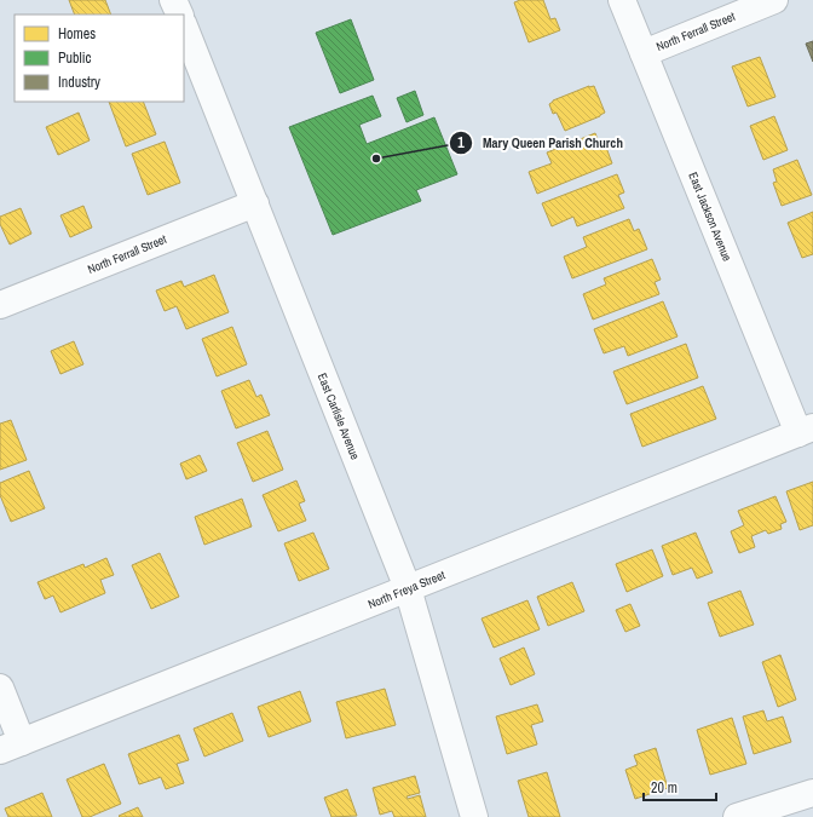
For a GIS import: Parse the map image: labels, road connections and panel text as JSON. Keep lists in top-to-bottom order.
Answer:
{
  "streets": {
    "street": [
      "North Ferrall Street",
      "East Jackson Avenue",
      "East Carlisle Avenue",
      "North Freya Street"
    ]
  },
  "crossings": [
    ["North Ferrall Street", "East Jackson Avenue"],
    ["North Ferrall Street", "East Carlisle Avenue"],
    ["East Jackson Avenue", "North Freya Street"],
    ["East Carlisle Avenue", "North Freya Street"]
  ],
  "places": ["Mary Queen Parish Church"],
  "legend": ["Homes", "Public", "Industry"],
  "scale_bar": "20 m"
}
